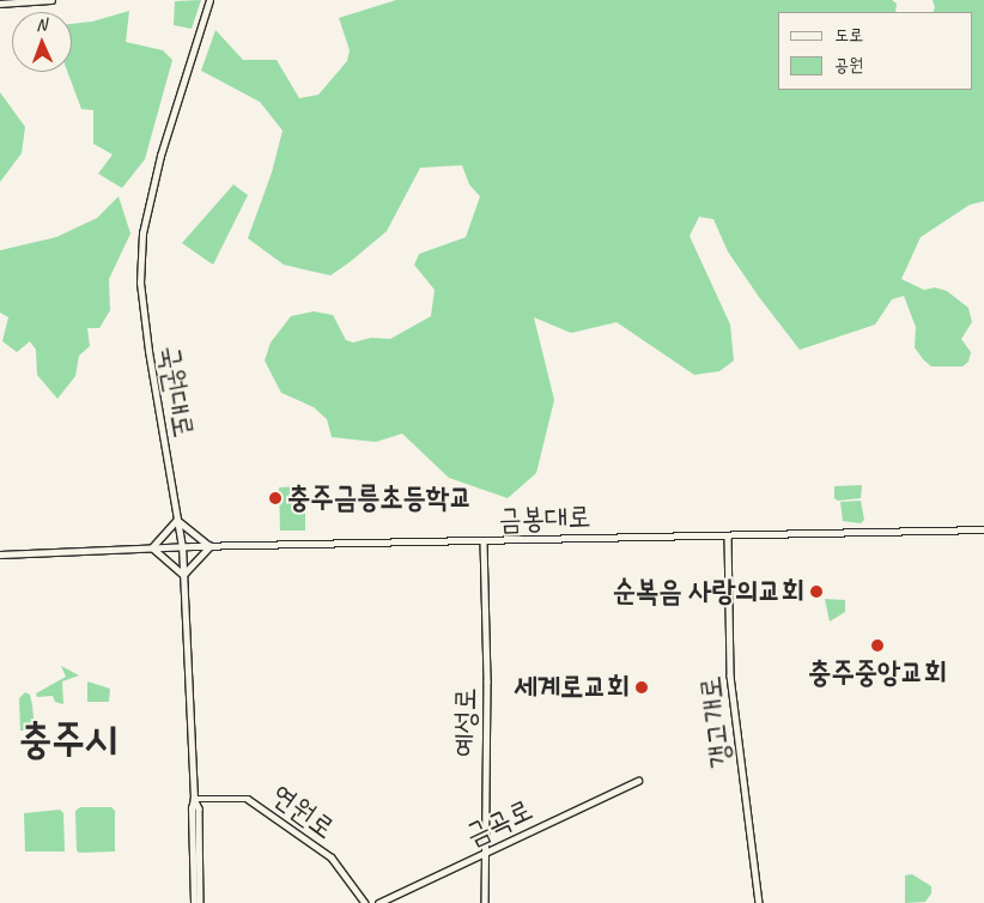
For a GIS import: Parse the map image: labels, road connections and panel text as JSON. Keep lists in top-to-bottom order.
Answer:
{
  "streets": {
    "street": [
      "국원대로",
      "금봉대로",
      "예성로",
      "갱고개로",
      "연원로",
      "금곡로"
    ]
  },
  "crossings": [
    ["국원대로", "금봉대로"],
    ["국원대로", "연원로"],
    ["금봉대로", "예성로"],
    ["금봉대로", "갱고개로"],
    ["예성로", "금곡로"]
  ],
  "districts": ["충주시"],
  "places": [
    "충주금릉초등학교",
    "순복음 사랑의교회",
    "충주중앙교회",
    "세계로교회"
  ],
  "legend": ["도로", "공원"],
  "north": "top"
}
